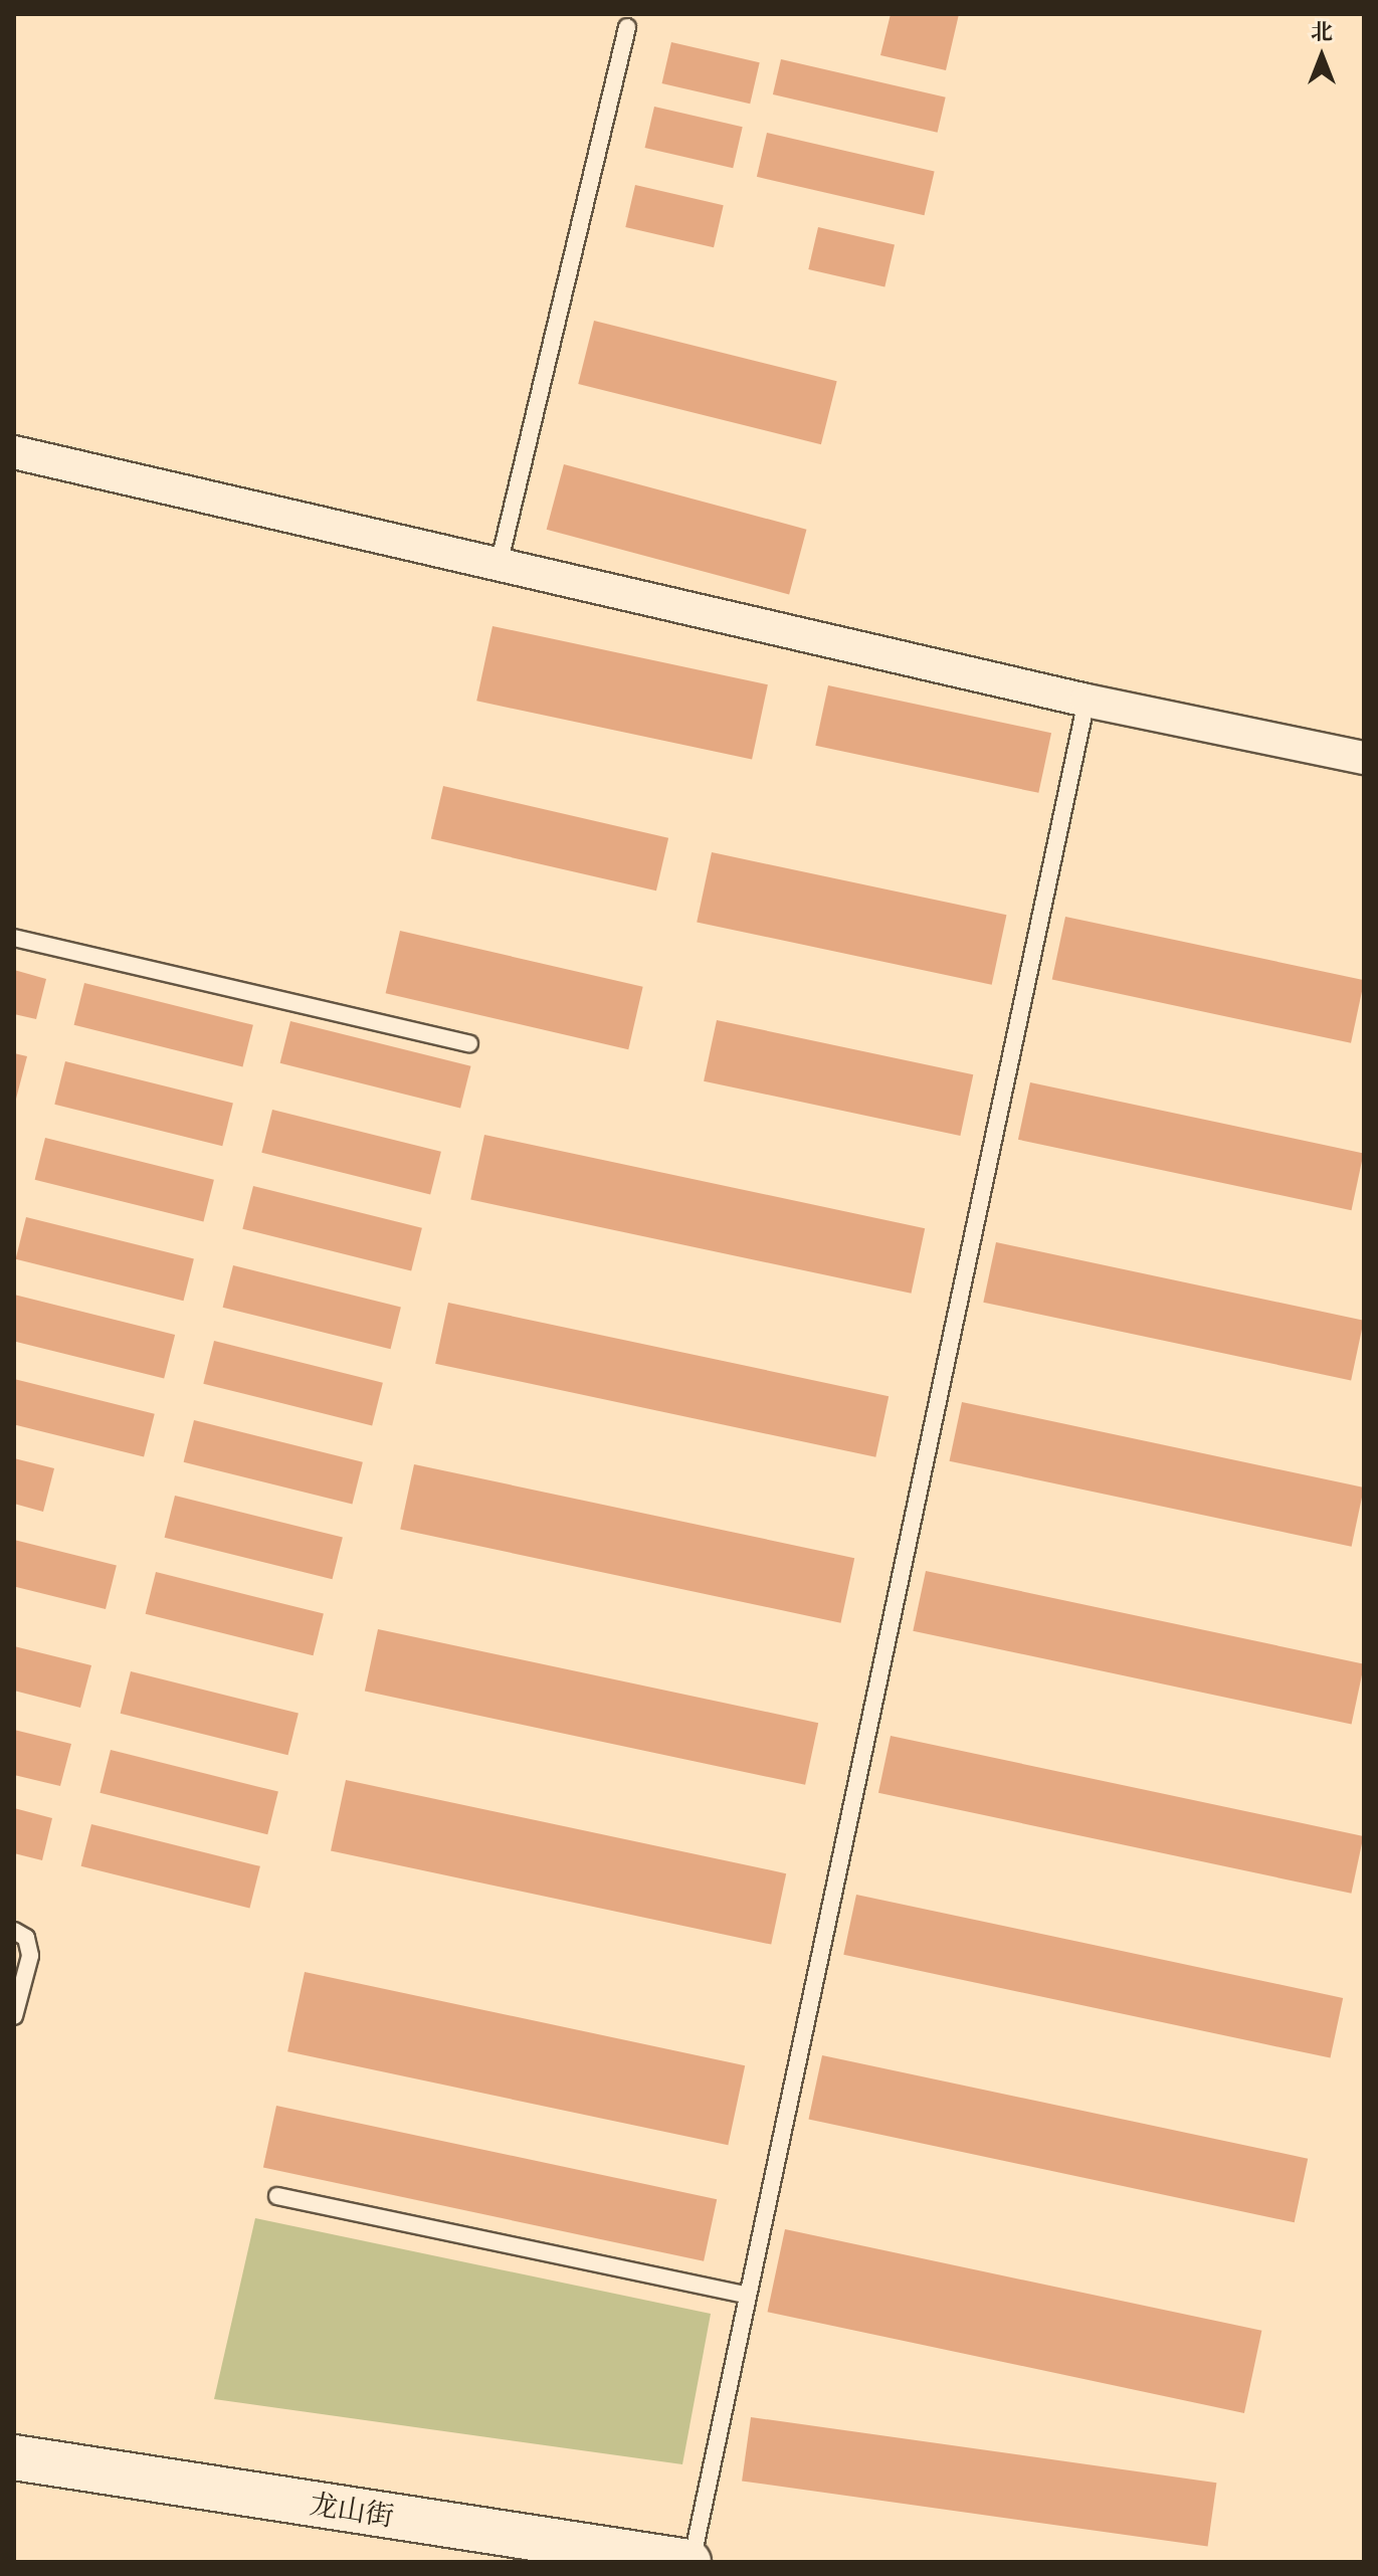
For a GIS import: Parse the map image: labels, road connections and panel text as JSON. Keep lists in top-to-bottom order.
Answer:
{
  "streets": {
    "street": ["龙山街"]
  },
  "north": "top"
}
